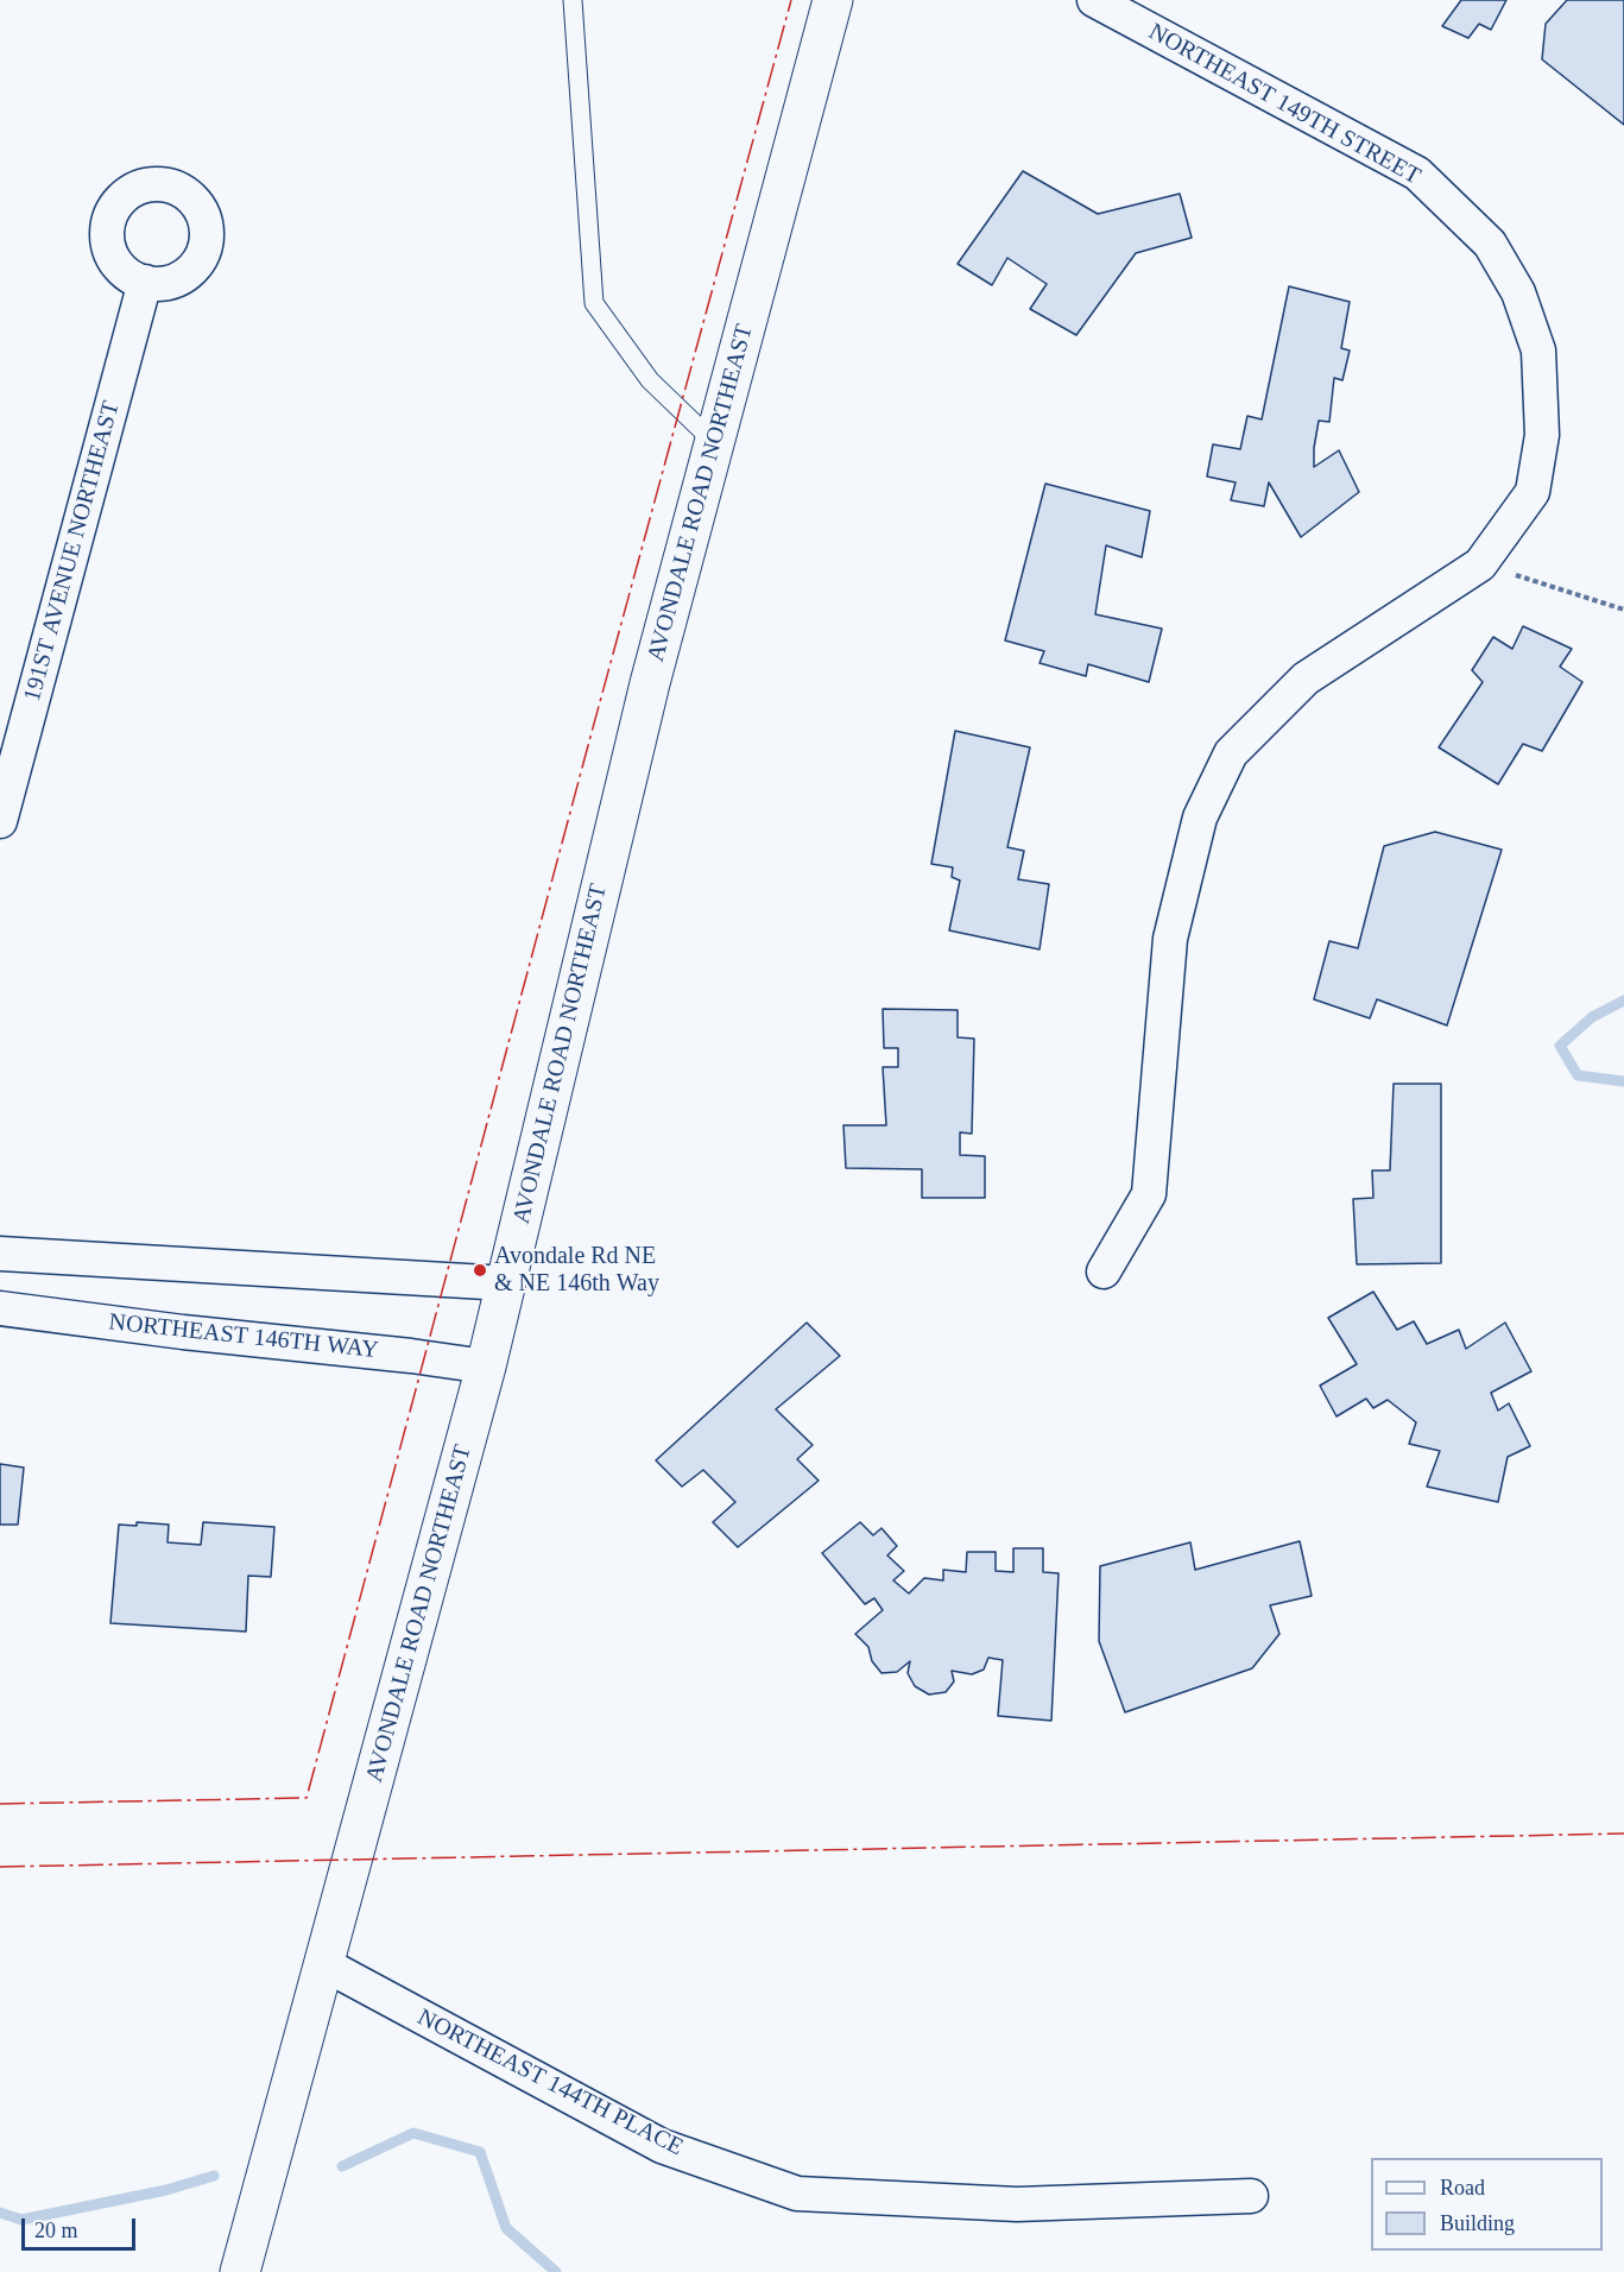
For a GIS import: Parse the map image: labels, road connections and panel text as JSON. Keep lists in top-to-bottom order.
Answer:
{
  "streets": {
    "main road": ["AVONDALE ROAD NORTHEAST"],
    "street": [
      "NORTHEAST 149TH STREET",
      "191ST AVENUE NORTHEAST",
      "NORTHEAST 146TH WAY",
      "NORTHEAST 144TH PLACE"
    ]
  },
  "crossings": [
    ["AVONDALE ROAD NORTHEAST", "NORTHEAST 146TH WAY"],
    ["AVONDALE ROAD NORTHEAST", "NORTHEAST 144TH PLACE"]
  ],
  "places": ["Avondale Rd NE & NE 146th Way"],
  "legend": ["Road", "Building"],
  "scale_bar": "20 m"
}
